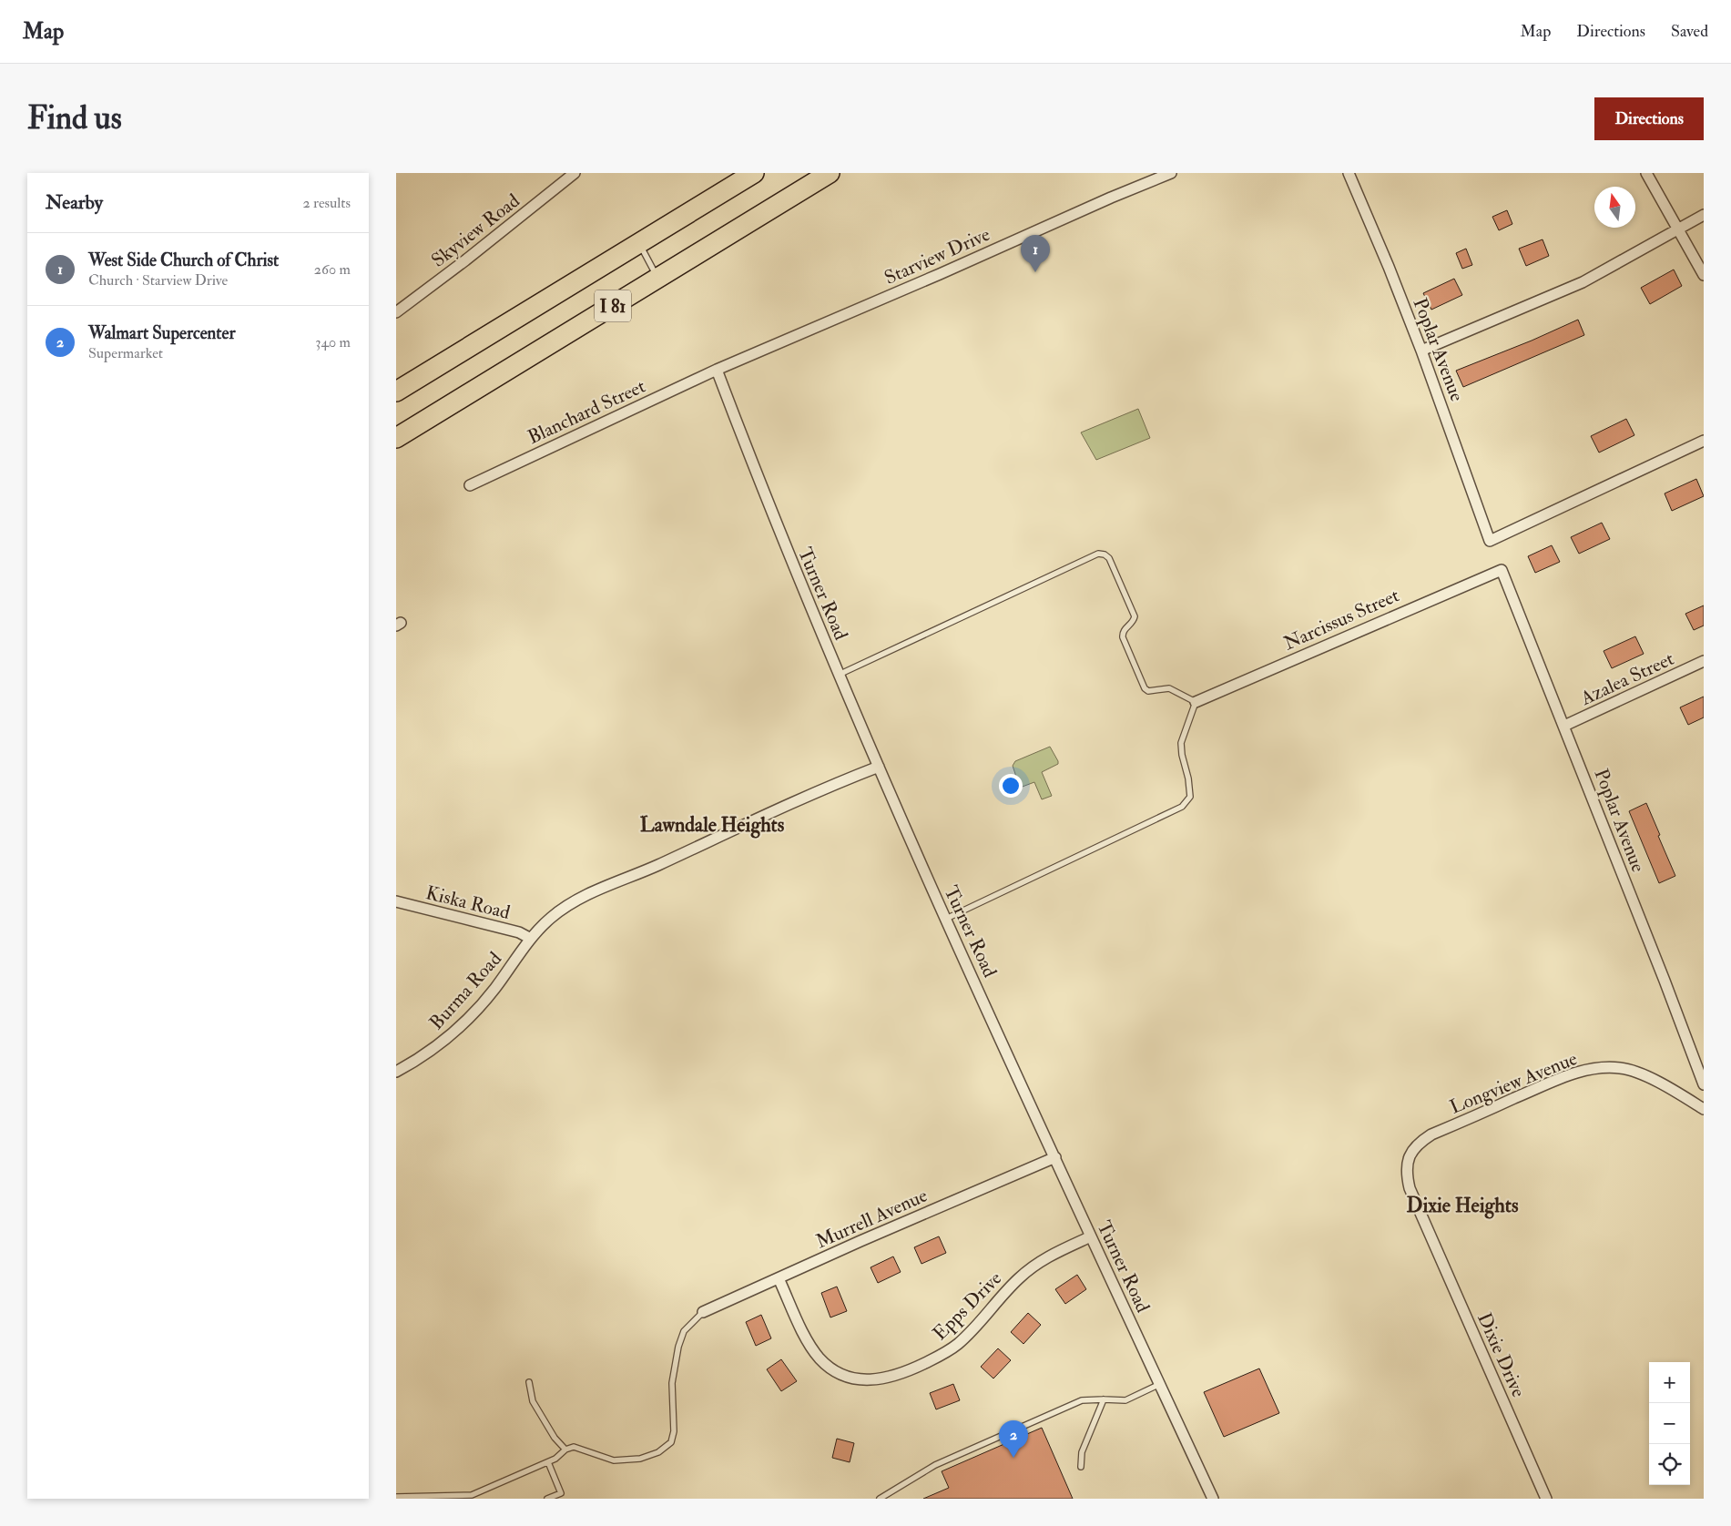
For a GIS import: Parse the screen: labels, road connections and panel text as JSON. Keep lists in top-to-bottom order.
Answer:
{
  "streets": {
    "highway": ["I 81"],
    "street": [
      "Skyview Road",
      "Starview Drive",
      "Poplar Avenue",
      "Blanchard Street",
      "Turner Road",
      "Narcissus Street",
      "Azalea Street",
      "Kiska Road",
      "Burma Road",
      "Longview Avenue",
      "Murrell Avenue",
      "Epps Drive",
      "Dixie Drive"
    ]
  },
  "crossings": [
    ["Starview Drive", "Blanchard Street"],
    ["Starview Drive", "Turner Road"],
    ["Poplar Avenue", "Narcissus Street"],
    ["Poplar Avenue", "Azalea Street"],
    ["Blanchard Street", "Turner Road"],
    ["Turner Road", "Burma Road"],
    ["Turner Road", "Murrell Avenue"],
    ["Turner Road", "Epps Drive"],
    ["Kiska Road", "Burma Road"],
    ["Longview Avenue", "Dixie Drive"],
    ["Murrell Avenue", "Epps Drive"]
  ],
  "districts": ["Lawndale Heights", "Dixie Heights"],
  "north": "top",
  "page": {
    "header": "Map",
    "nav": ["Map", "Directions", "Saved"],
    "buttons": "Directions",
    "title": "Find us",
    "heading": ["Nearby", "2 results"],
    "list": [
      {
        "mark": "1",
        "name": "West Side Church of Christ",
        "note": "Church · Starview Drive",
        "value": "260 m"
      },
      {
        "mark": "2",
        "name": "Walmart Supercenter",
        "note": "Supermarket",
        "value": "340 m"
      }
    ],
    "pins": ["1", "2"],
    "map_buttons": ["+", "−"]
  }
}
